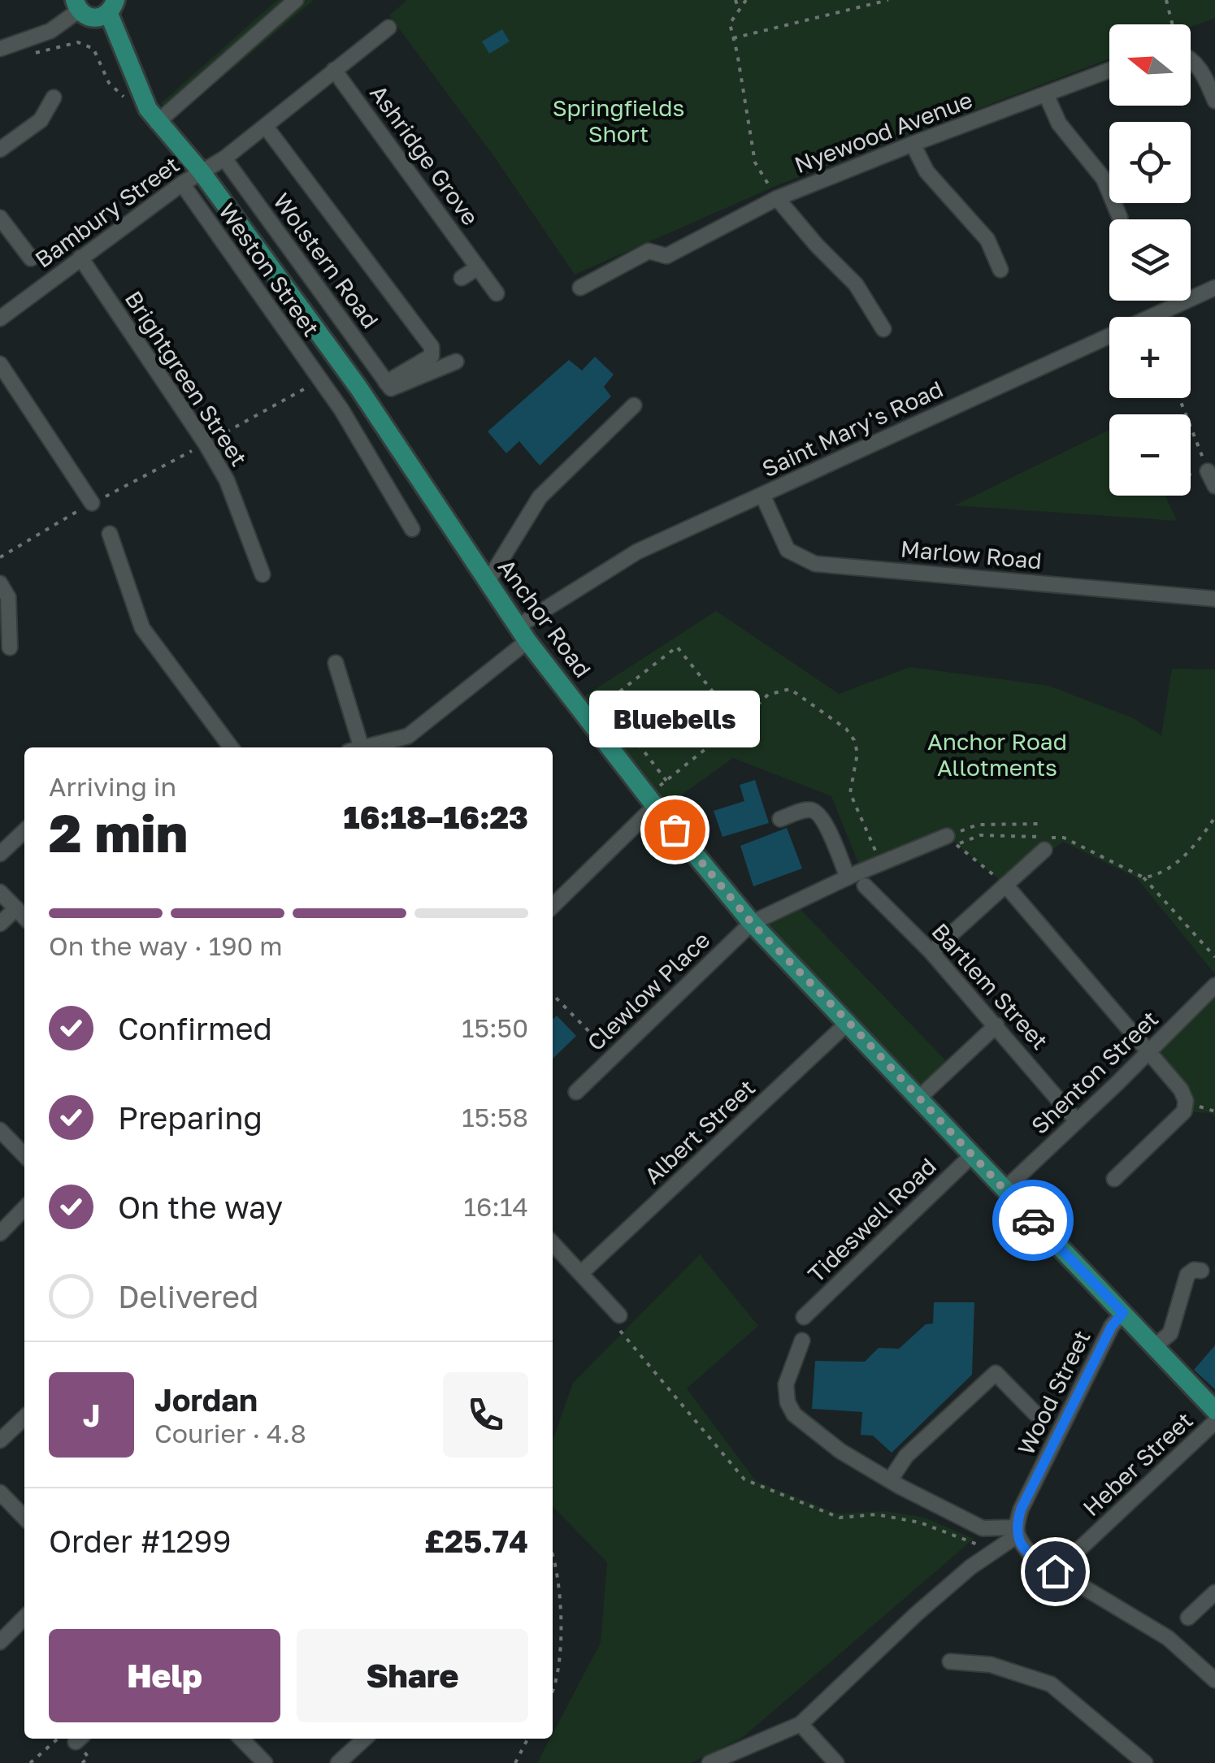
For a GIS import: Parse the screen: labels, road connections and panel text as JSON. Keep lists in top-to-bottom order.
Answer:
{
  "streets": {
    "main road": ["Anchor Road"],
    "street": [
      "Nyewood Avenue",
      "Ashridge Grove",
      "Bambury Street",
      "Wolstern Road",
      "Weston Street",
      "Brightgreen Street",
      "Saint Mary's Road",
      "Marlow Road",
      "Bartlem Street",
      "Clewlow Place",
      "Shenton Street",
      "Albert Street",
      "Tideswell Road",
      "Wood Street",
      "Heber Street"
    ]
  },
  "crossings": [
    ["Ashridge Grove", "Bambury Street"],
    ["Bambury Street", "Wolstern Road"],
    ["Bambury Street", "Weston Street"],
    ["Bambury Street", "Brightgreen Street"],
    ["Bambury Street", "Anchor Road"],
    ["Saint Mary's Road", "Marlow Road"],
    ["Saint Mary's Road", "Anchor Road"],
    ["Anchor Road", "Clewlow Place"],
    ["Anchor Road", "Shenton Street"],
    ["Anchor Road", "Albert Street"],
    ["Anchor Road", "Tideswell Road"],
    ["Anchor Road", "Wood Street"],
    ["Bartlem Street", "Shenton Street"]
  ],
  "parks": ["Springfields Short", "Anchor Road Allotments"],
  "places": ["Bluebells"],
  "north": "left",
  "page": {
    "map_buttons": ["+", "−"],
    "bubble": "Bluebells",
    "heading": ["2 min", "Arriving in", "16:18–16:23"],
    "panel": [
      "Jordan",
      "Courier · 4.8",
      "Order #1299",
      "£25.74"
    ],
    "bar": "On the way · 190 m",
    "list": [
      ["Confirmed", "15:50"],
      ["Preparing", "15:58"],
      ["On the way", "16:14"],
      "Delivered"
    ],
    "round": "J",
    "buttons": ["Help", "Share"]
  }
}
